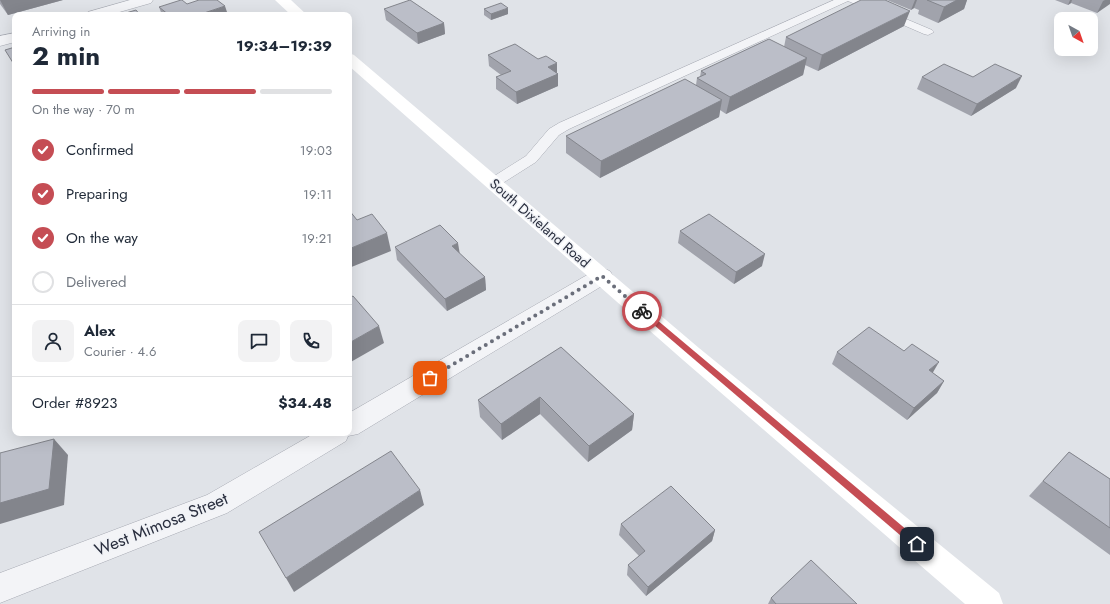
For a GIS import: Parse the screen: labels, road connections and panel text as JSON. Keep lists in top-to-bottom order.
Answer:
{
  "streets": {
    "main road": ["South Dixieland Road"],
    "street": ["West Mimosa Street"]
  },
  "north": "bottom right",
  "page": {
    "heading": ["2 min", "Arriving in", "19:34–19:39"],
    "panel": [
      "Alex",
      "Courier · 4.6",
      "Order #8923",
      "$34.48"
    ],
    "bar": "On the way · 70 m",
    "list": [
      ["Confirmed", "19:03"],
      ["Preparing", "19:11"],
      ["On the way", "19:21"],
      "Delivered"
    ]
  }
}
